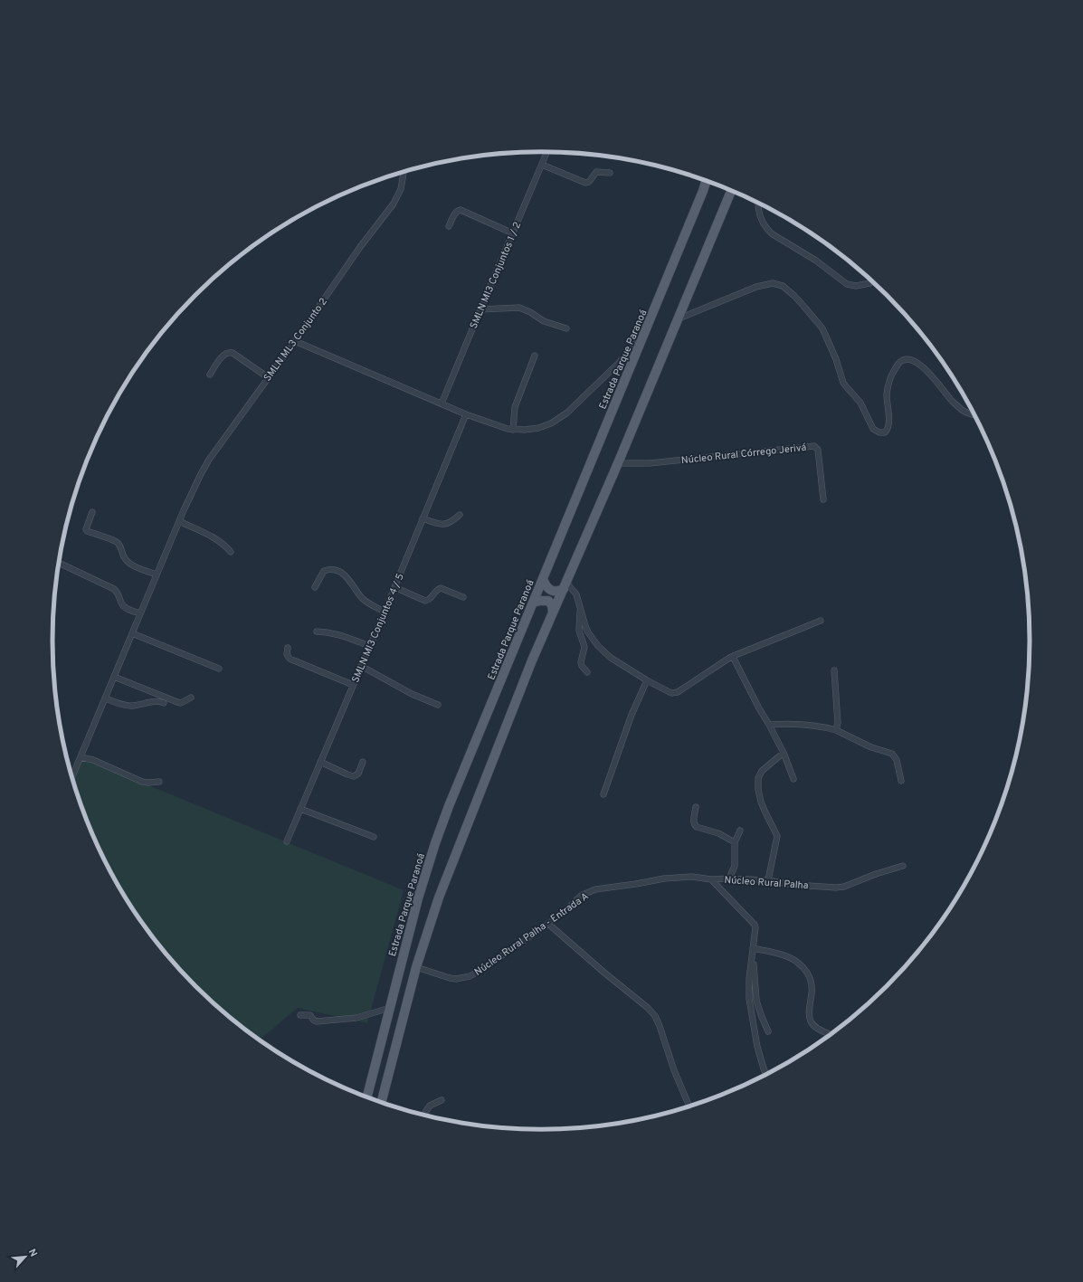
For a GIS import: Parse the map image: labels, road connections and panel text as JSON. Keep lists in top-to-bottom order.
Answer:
{
  "streets": {
    "main road": ["Estrada Parque Paranoá"],
    "street": [
      "SMLN MI3 Conjuntos 1 / 2",
      "SMLN ML3 Conjunto 2",
      "Núcleo Rural Córrego Jerivá",
      "SMLN MI3 Conjuntos 4 / 5",
      "Núcleo Rural Palha",
      "Núcleo Rural Palha - Entrada A"
    ]
  },
  "crossings": [
    ["Núcleo Rural Palha", "Núcleo Rural Palha - Entrada A"]
  ],
  "north": "top right"
}
